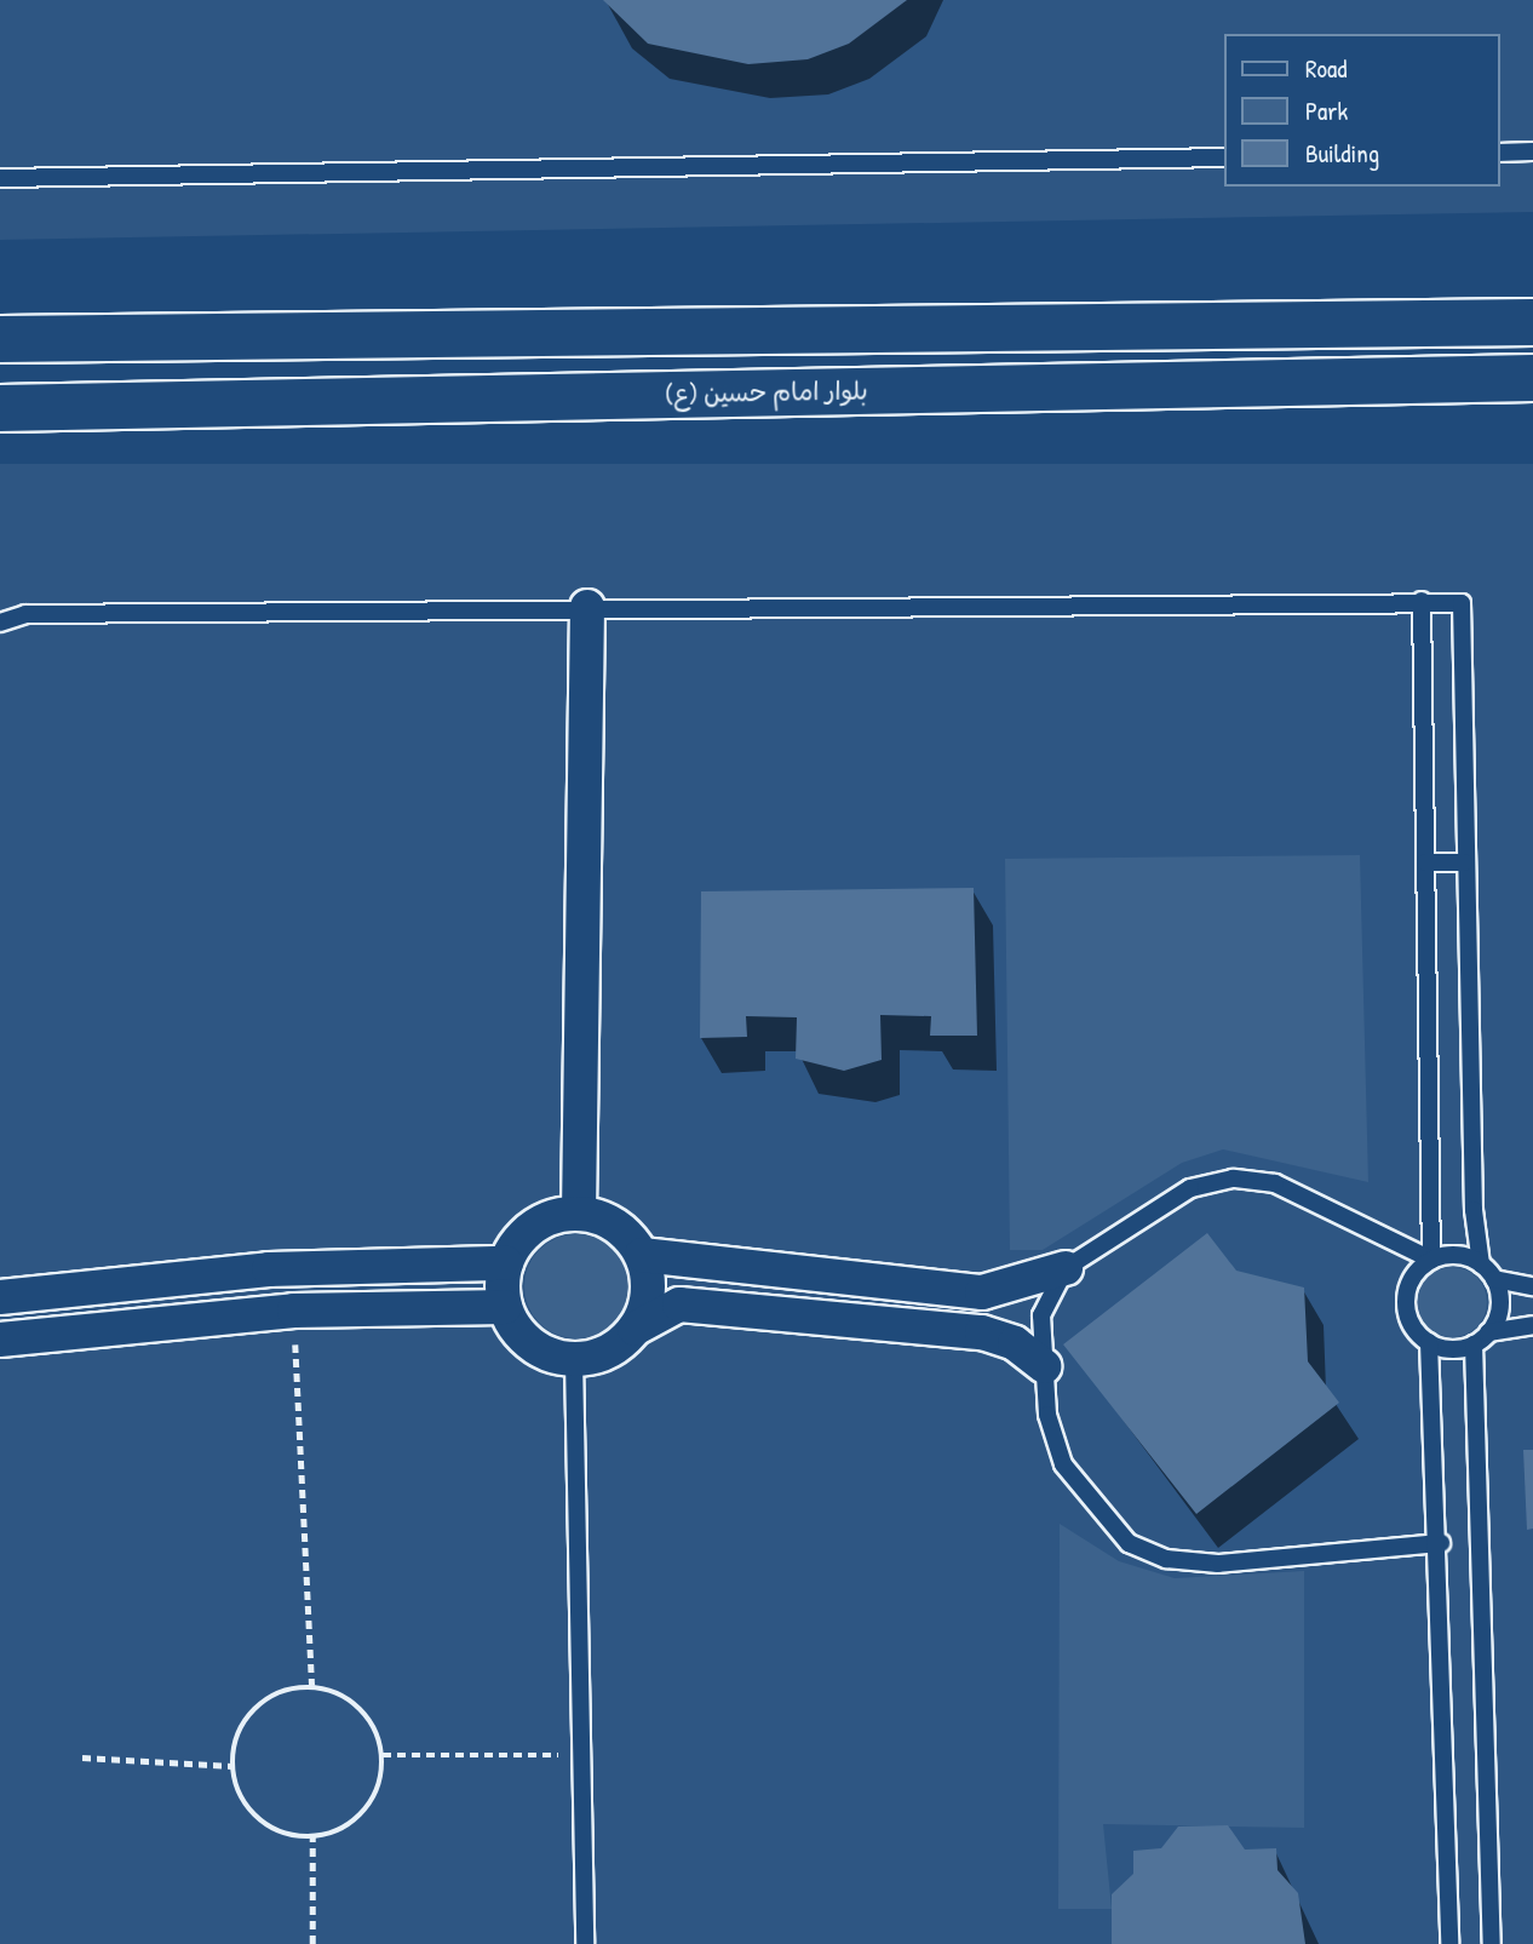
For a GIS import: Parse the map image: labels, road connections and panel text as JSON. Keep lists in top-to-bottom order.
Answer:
{
  "streets": {
    "main road": ["بلوار امام حسین (ع)"]
  },
  "legend": ["Road", "Park", "Building"]
}
